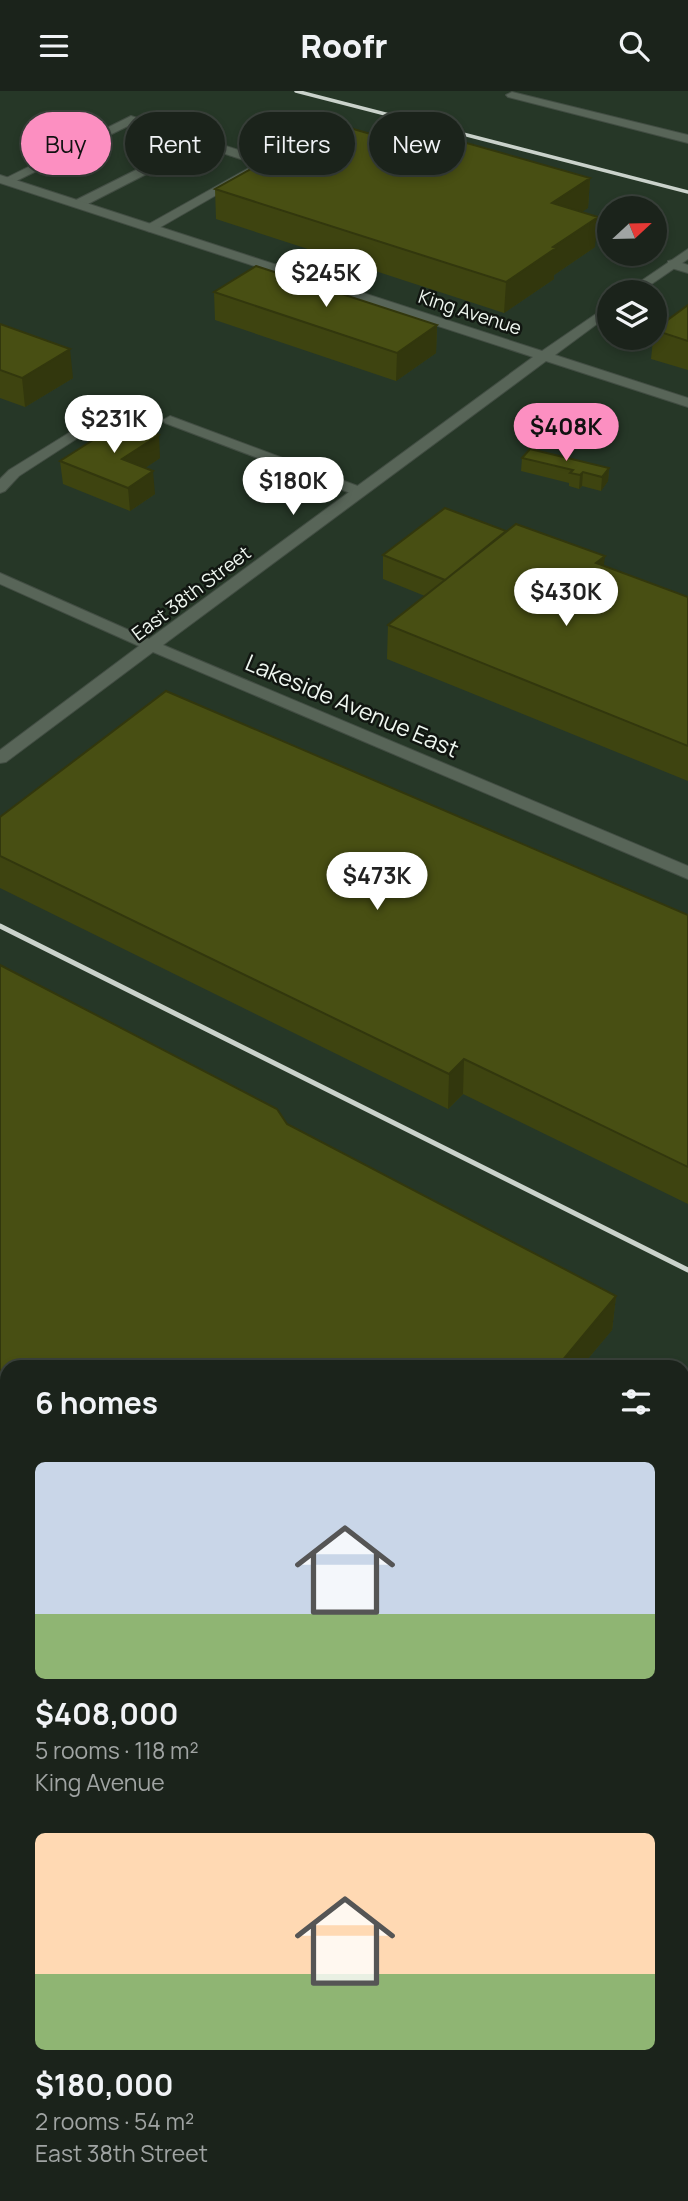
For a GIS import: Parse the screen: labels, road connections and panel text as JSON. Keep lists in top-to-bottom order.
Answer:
{
  "streets": {
    "street": ["King Avenue", "East 38th Street", "Lakeside Avenue East"]
  },
  "crossings": [
    ["King Avenue", "East 38th Street"],
    ["East 38th Street", "Lakeside Avenue East"]
  ],
  "north": "right",
  "page": {
    "header": "Roofr",
    "chip": [
      "Buy",
      "Rent",
      "Filters",
      "New"
    ],
    "price": [
      "$245K",
      "$231K",
      "$408K",
      "$180K",
      "$430K",
      "$473K"
    ],
    "heading": "6 homes",
    "list": [
      {
        "name": "$408,000",
        "note": "5 rooms · 118 m² · King Avenue"
      },
      {
        "name": "$180,000",
        "note": "2 rooms · 54 m² · East 38th Street"
      }
    ]
  }
}
